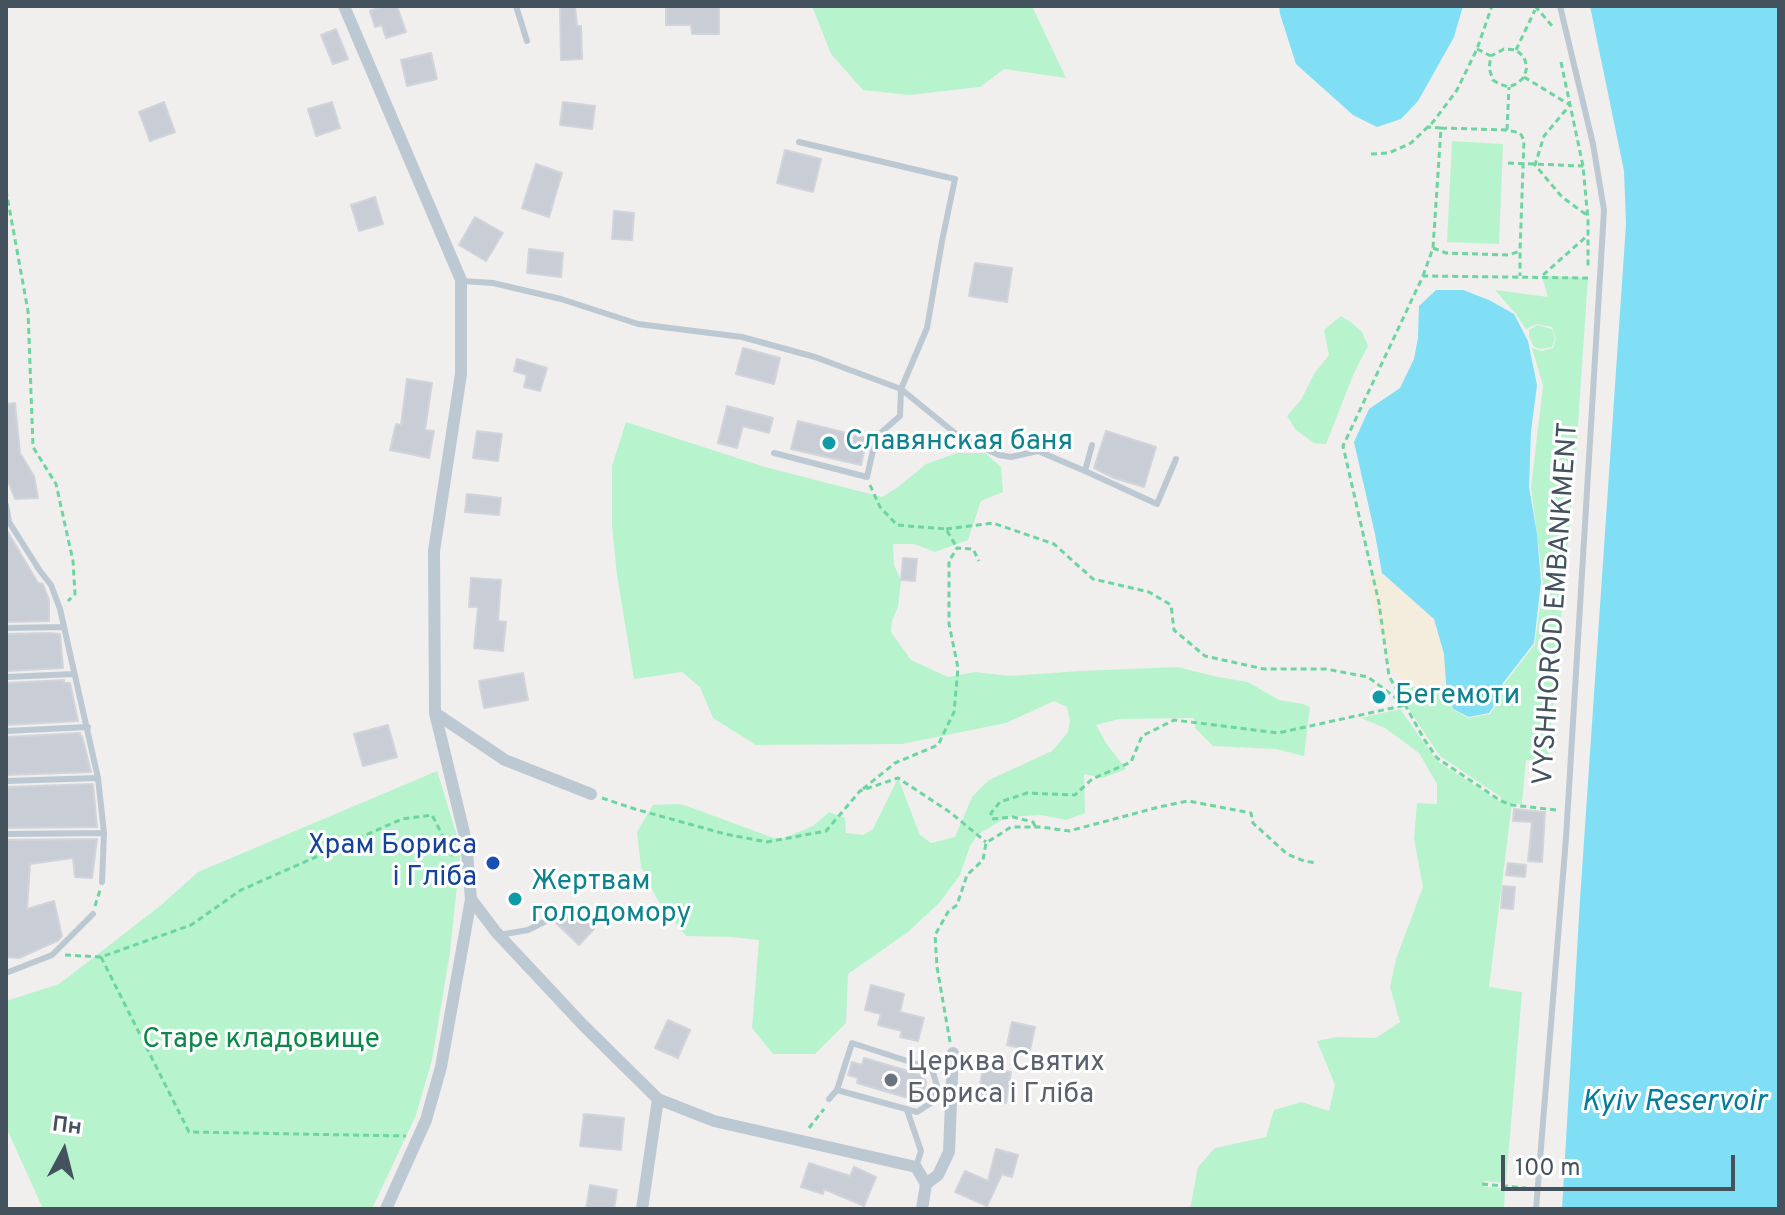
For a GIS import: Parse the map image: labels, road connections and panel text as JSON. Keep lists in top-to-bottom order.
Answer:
{
  "streets": {
    "lane": ["VYSHHOROD EMBANKMENT"]
  },
  "water": ["Kyiv Reservoir"],
  "parks": ["Старе кладовище"],
  "places": [
    "Славянская баня",
    "Бегемоти",
    "Храм Бориса і Гліба",
    "Жертвам голодомору",
    "Церква Святих Бориса і Гліба"
  ],
  "scale_bar": "100 m",
  "north": "top"
}
